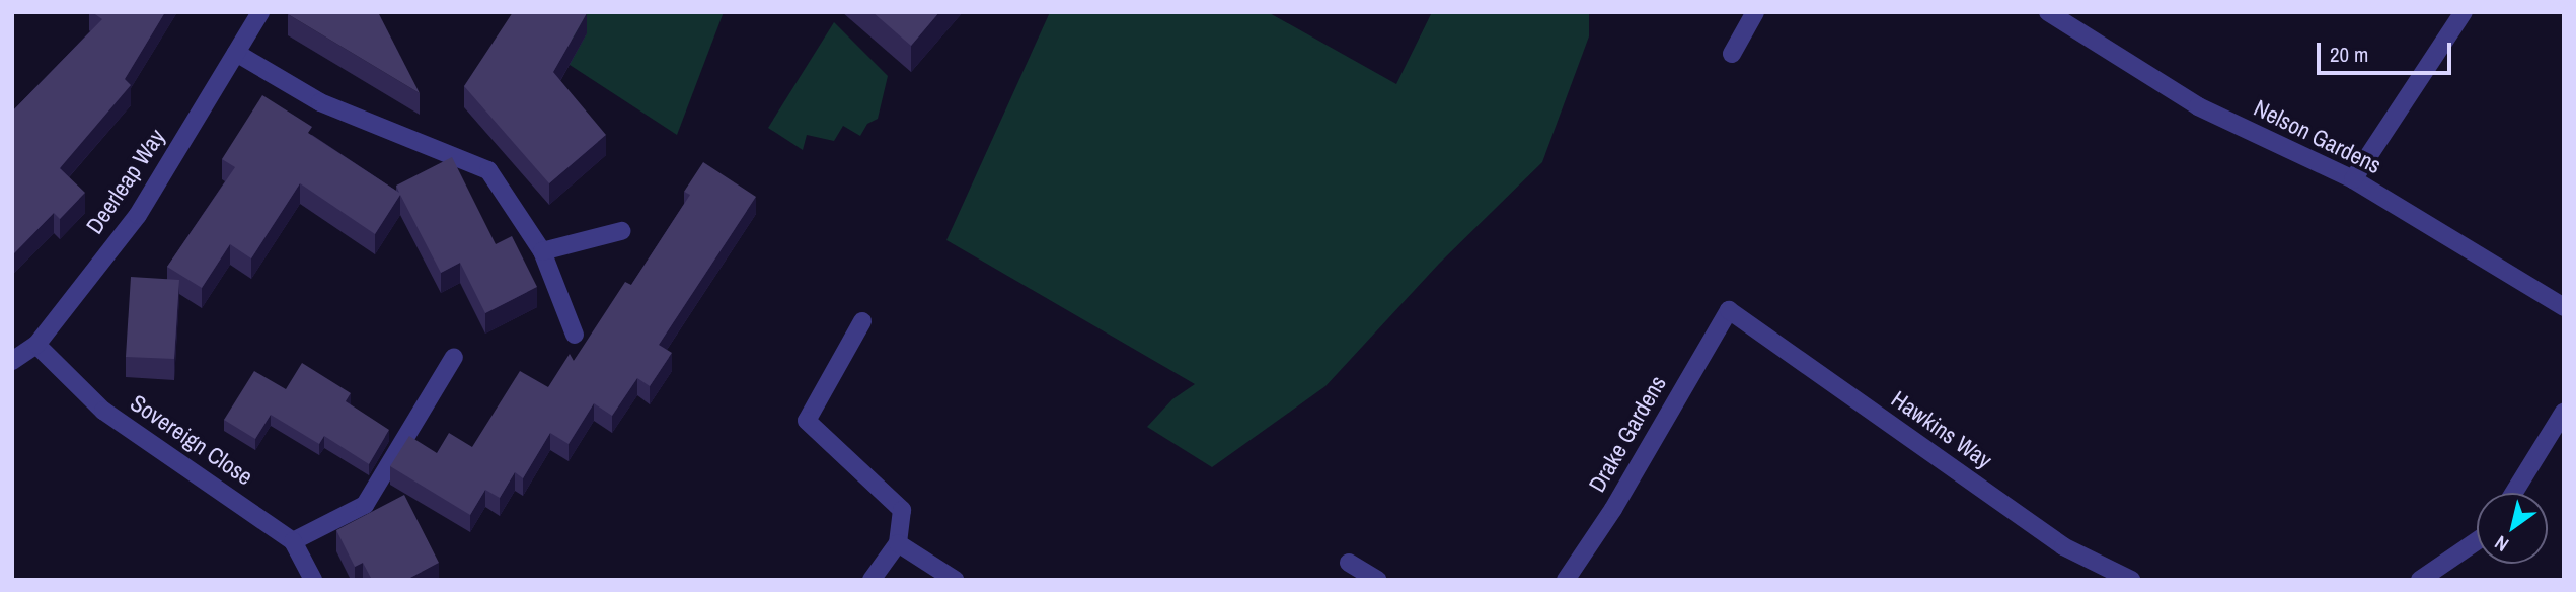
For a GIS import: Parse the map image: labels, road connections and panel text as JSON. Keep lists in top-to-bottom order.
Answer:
{
  "streets": {
    "street": [
      "Nelson Gardens",
      "Deerleap Way",
      "Hawkins Way",
      "Drake Gardens",
      "Sovereign Close"
    ]
  },
  "crossings": [
    ["Deerleap Way", "Sovereign Close"],
    ["Hawkins Way", "Drake Gardens"]
  ],
  "scale_bar": "20 m",
  "north": "bottom left"
}
